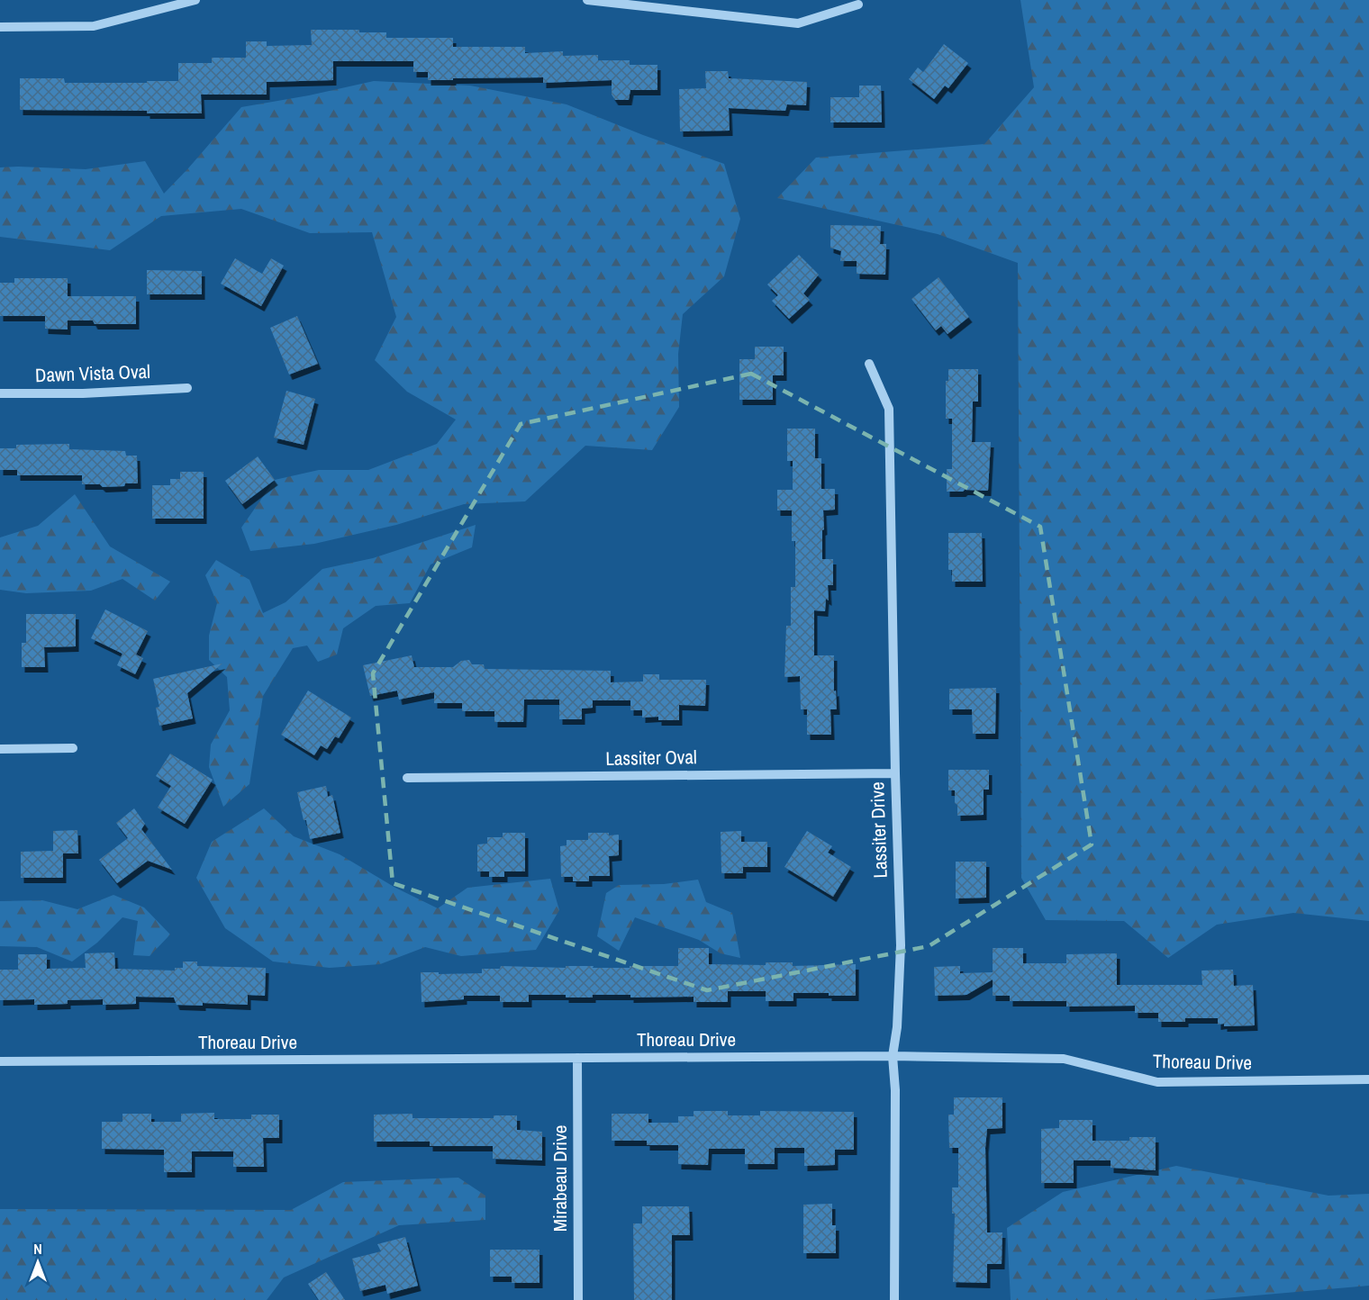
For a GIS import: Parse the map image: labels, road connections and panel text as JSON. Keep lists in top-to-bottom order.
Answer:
{
  "streets": {
    "street": [
      "Dawn Vista Oval",
      "Lassiter Oval",
      "Lassiter Drive",
      "Thoreau Drive",
      "Mirabeau Drive"
    ]
  },
  "crossings": [
    ["Lassiter Oval", "Lassiter Drive"],
    ["Lassiter Drive", "Thoreau Drive"],
    ["Thoreau Drive", "Mirabeau Drive"]
  ],
  "north": "top"
}
